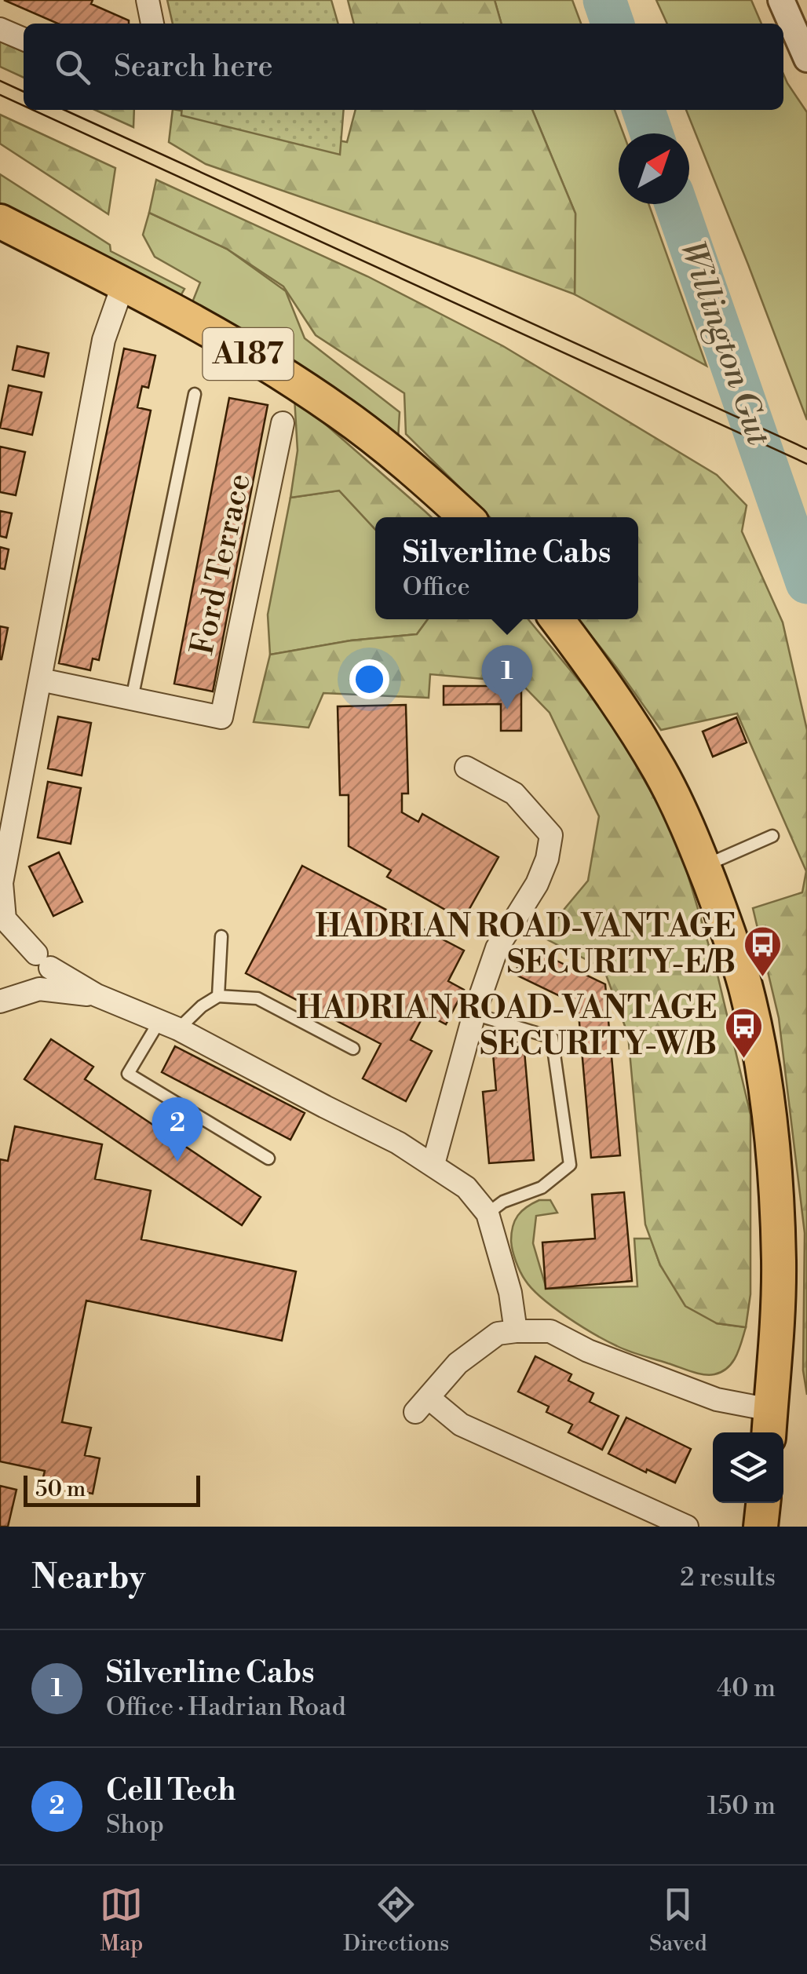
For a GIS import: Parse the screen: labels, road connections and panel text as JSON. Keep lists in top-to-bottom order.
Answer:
{
  "streets": {
    "main road": ["A187"],
    "street": ["Ford Terrace"]
  },
  "water": ["Willington Gut"],
  "places": {
    "bus stop": ["HADRIAN ROAD-VANTAGE SECURITY-E/B", "HADRIAN ROAD-VANTAGE SECURITY-W/B"]
  },
  "scale_bar": "50 m",
  "north": "top right",
  "page": {
    "search": "Search here",
    "popup": ["Silverline Cabs", "Office"],
    "pins": ["1", "2"],
    "scale": "50 m",
    "heading": ["Nearby", "2 results"],
    "list": [
      {
        "mark": "1",
        "name": "Silverline Cabs",
        "note": "Office · Hadrian Road",
        "value": "40 m"
      },
      {
        "mark": "2",
        "name": "Cell Tech",
        "note": "Shop",
        "value": "150 m"
      }
    ],
    "nav": ["Map", "Directions", "Saved"]
  }
}
